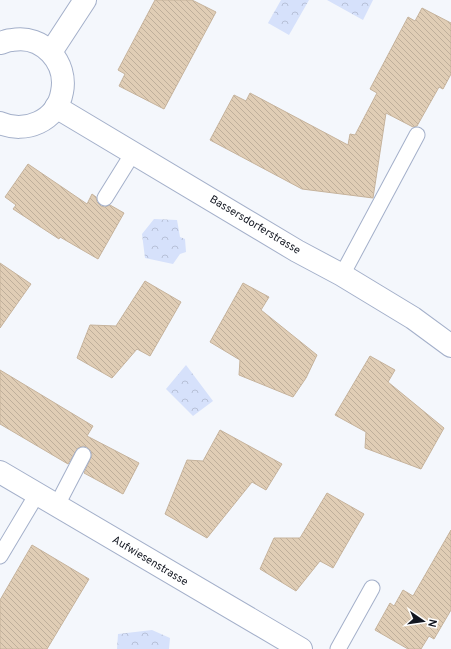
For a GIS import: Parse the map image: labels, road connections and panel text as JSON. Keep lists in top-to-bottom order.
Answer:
{
  "streets": {
    "street": ["Bassersdorferstrasse", "Aufwiesenstrasse"]
  },
  "north": "right"
}
